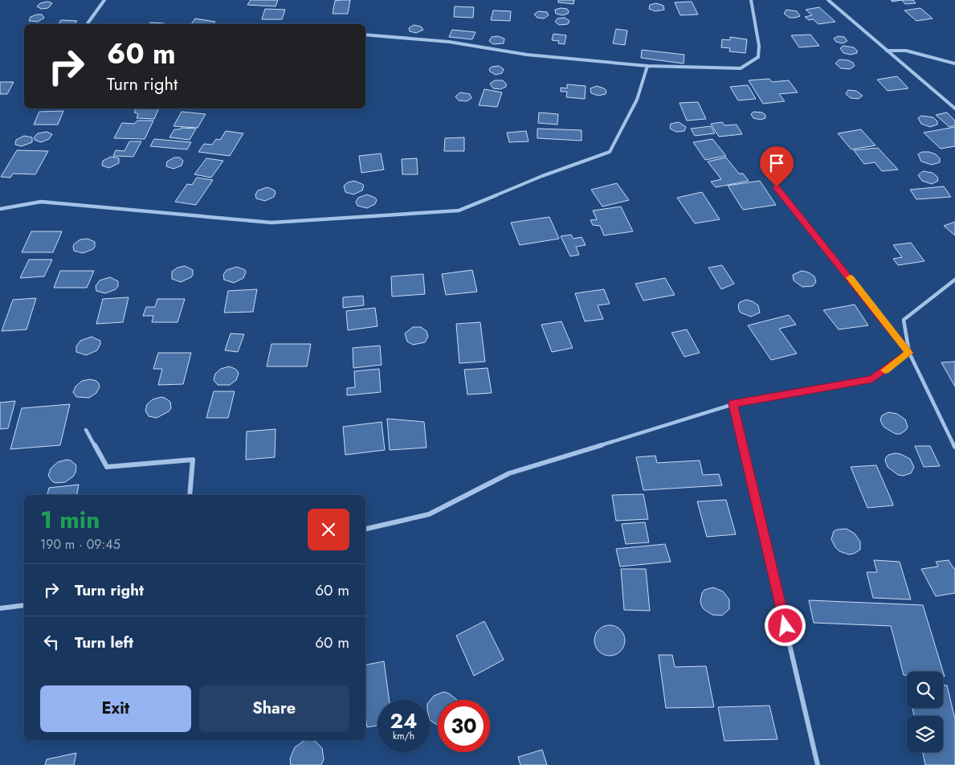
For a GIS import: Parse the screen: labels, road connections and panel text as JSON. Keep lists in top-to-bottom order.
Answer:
{
  "page": {
    "turn": ["60 m", "Turn right"],
    "heading": ["1 min", "190 m · 09:45"],
    "list": [
      {
        "name": "Turn right",
        "value": "60 m"
      },
      {
        "name": "Turn left",
        "value": "60 m"
      }
    ],
    "buttons": ["Exit", "Share"],
    "speed": "24 km/h",
    "limit": "30"
  }
}
